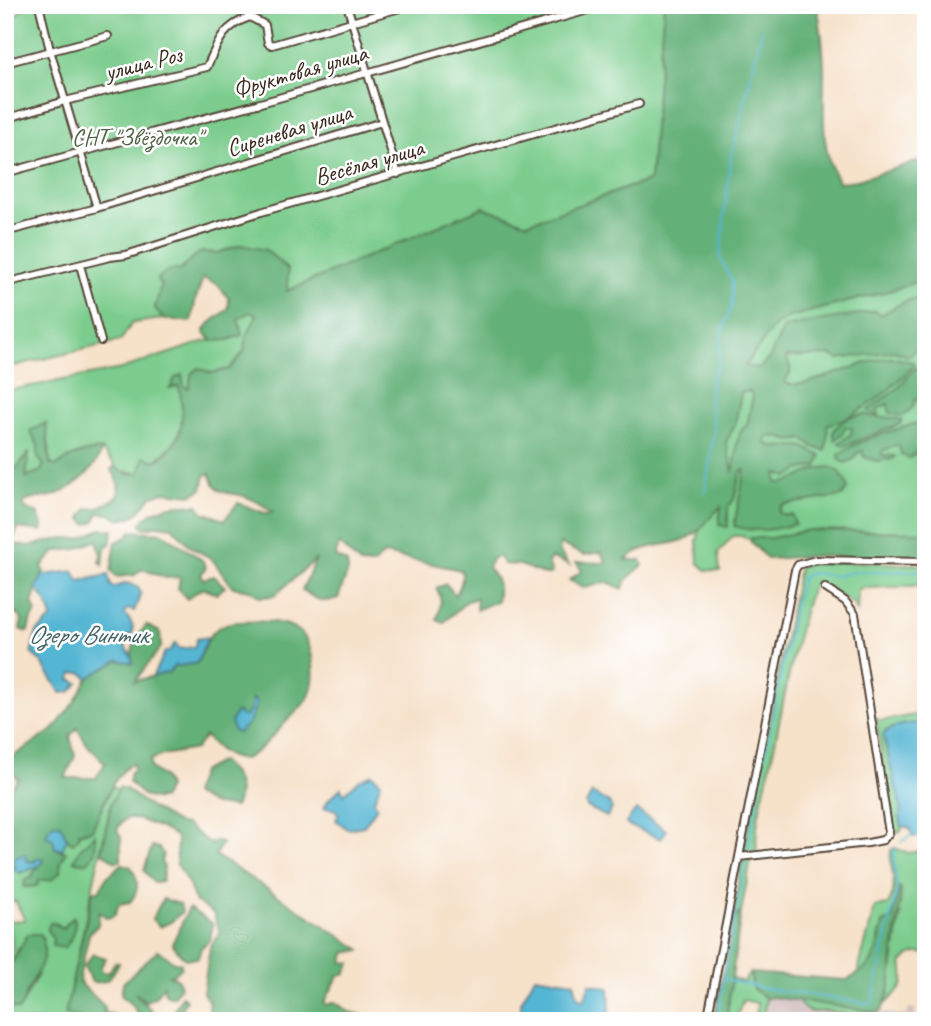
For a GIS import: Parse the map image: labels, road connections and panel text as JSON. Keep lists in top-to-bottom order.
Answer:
{
  "streets": {
    "street": [
      "улица Роз",
      "Фруктовая улица",
      "Сиреневая улица",
      "Весёлая улица"
    ]
  },
  "water": ["Озеро Винтик"],
  "parks": ["СНТ \"Звёздочка\""]
}
